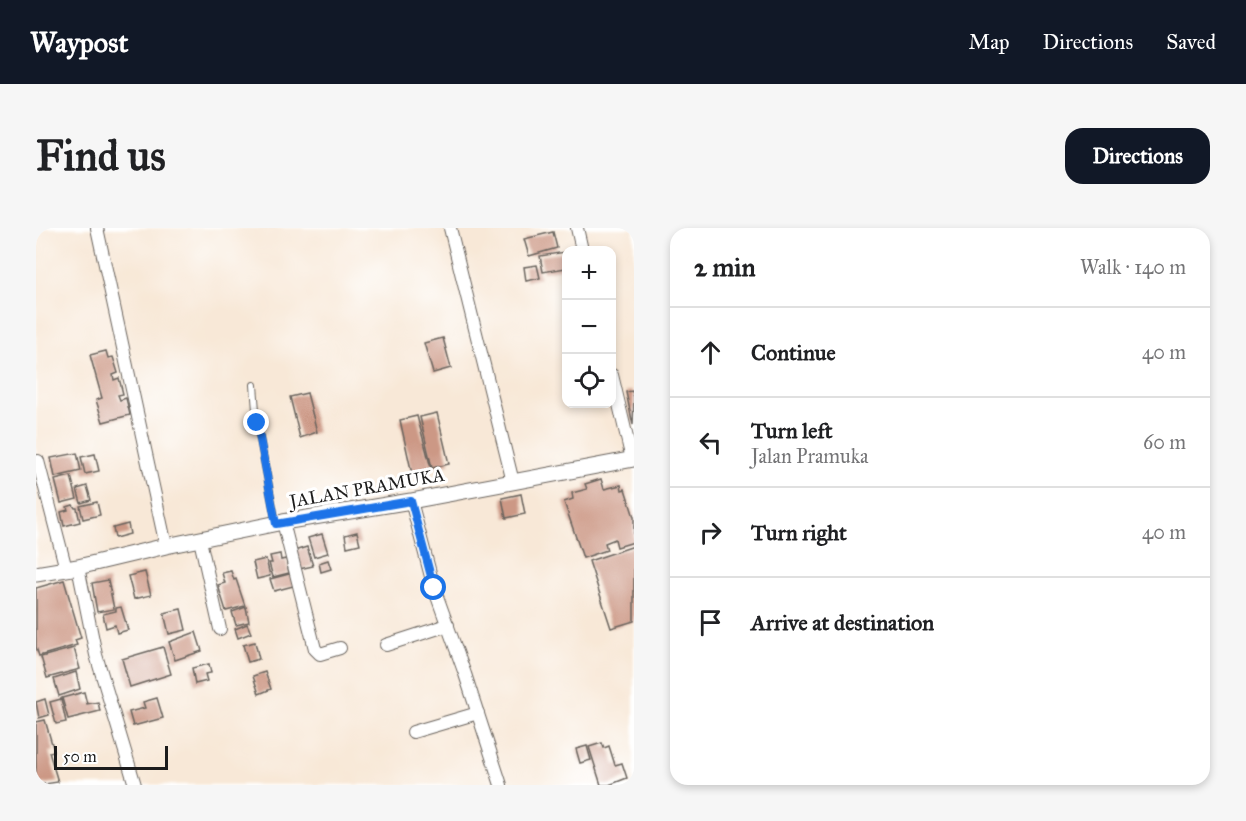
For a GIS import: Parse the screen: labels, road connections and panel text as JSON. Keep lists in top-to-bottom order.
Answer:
{
  "streets": {
    "street": ["JALAN PRAMUKA"]
  },
  "scale_bar": "50 m",
  "page": {
    "header": "Waypost",
    "nav": ["Map", "Directions", "Saved"],
    "buttons": "Directions",
    "title": "Find us",
    "heading": ["2 min", "Walk · 140 m"],
    "map_buttons": ["+", "−"],
    "list": [
      ["Continue", "40 m"],
      ["Turn left", "Jalan Pramuka", "60 m"],
      ["Turn right", "40 m"],
      "Arrive at destination"
    ],
    "scale": "50 m"
  }
}
